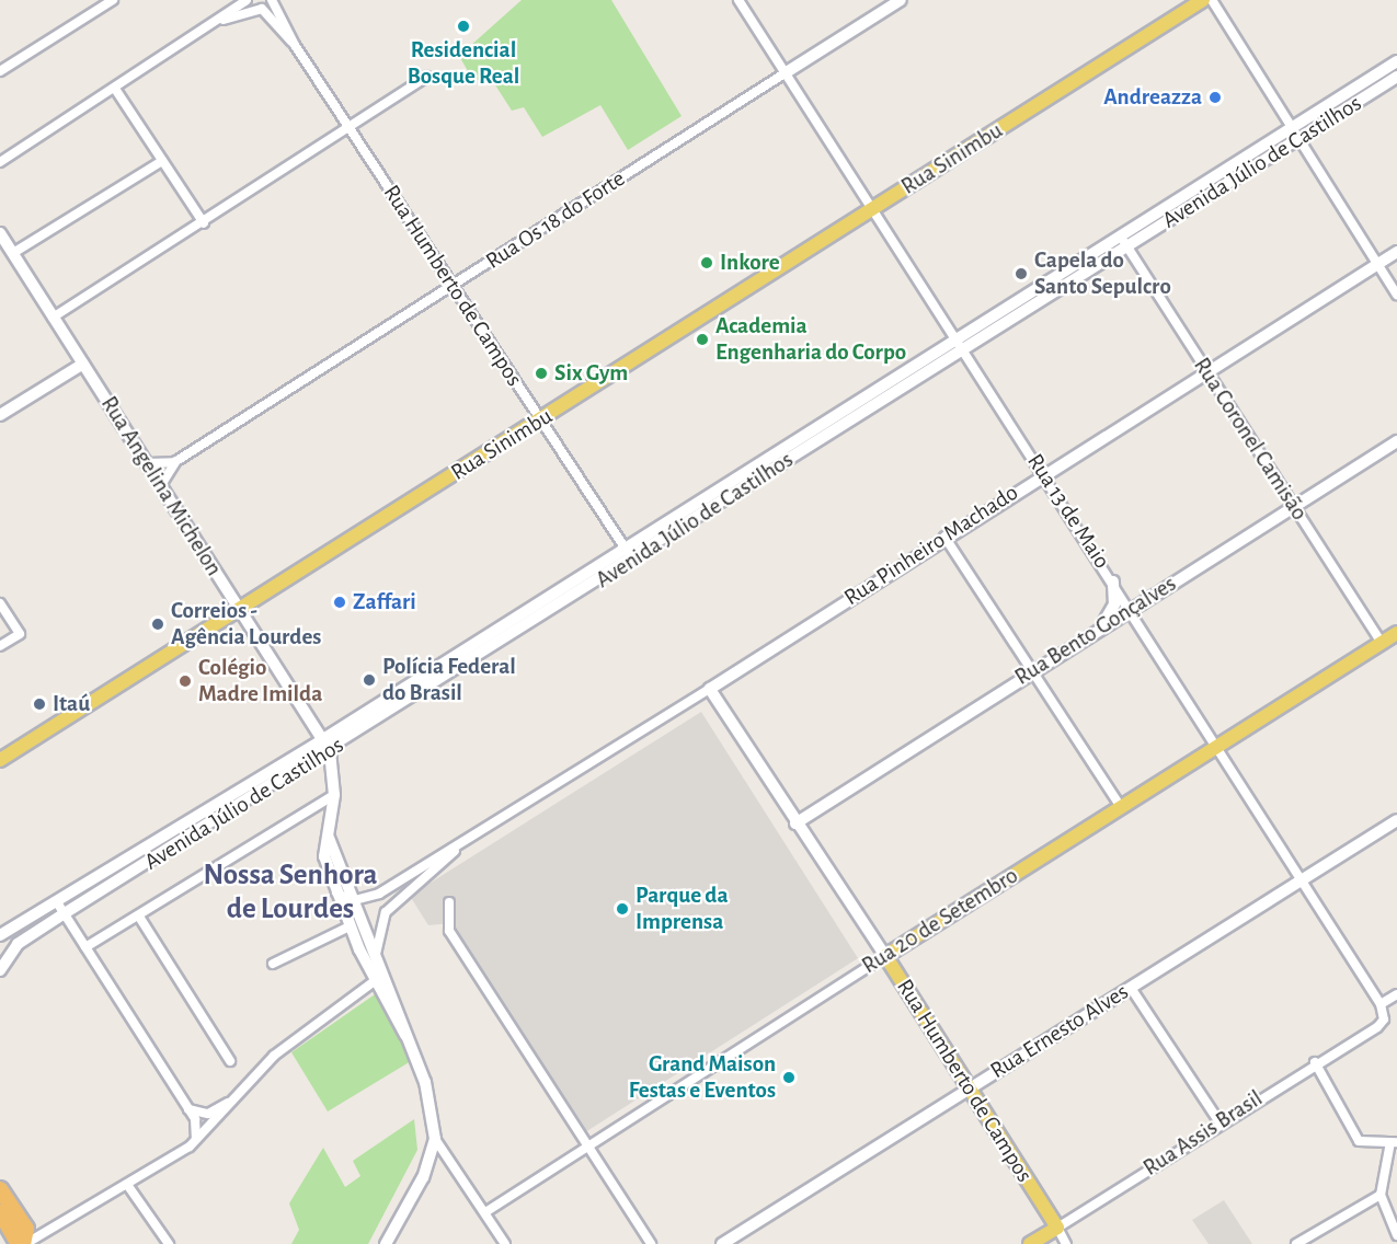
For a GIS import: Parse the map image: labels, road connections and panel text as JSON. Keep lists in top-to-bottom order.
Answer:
{
  "streets": {
    "main road": [
      "Rua Sinimbu",
      "Rua Humberto de Campos",
      "Rua 20 de Setembro",
      "Rua Assis Brasil"
    ],
    "street": [
      "Avenida Júlio de Castilhos",
      "Rua Os 18 do Forte",
      "Rua Coronel Camisão",
      "Rua Angelina Michelon",
      "Rua 13 de Maio",
      "Rua Pinheiro Machado",
      "Rua Bento Gonçalves",
      "Rua Ernesto Alves"
    ]
  },
  "crossings": [
    ["Rua Sinimbu", "Rua Humberto de Campos"],
    ["Rua Sinimbu", "Rua Angelina Michelon"],
    ["Rua Sinimbu", "Rua 13 de Maio"],
    ["Avenida Júlio de Castilhos", "Rua Humberto de Campos"],
    ["Avenida Júlio de Castilhos", "Rua Coronel Camisão"],
    ["Avenida Júlio de Castilhos", "Rua Angelina Michelon"],
    ["Avenida Júlio de Castilhos", "Rua 13 de Maio"],
    ["Rua Os 18 do Forte", "Rua Humberto de Campos"],
    ["Rua Os 18 do Forte", "Rua Angelina Michelon"],
    ["Rua Os 18 do Forte", "Rua 13 de Maio"],
    ["Rua Humberto de Campos", "Rua Pinheiro Machado"],
    ["Rua Humberto de Campos", "Rua Bento Gonçalves"],
    ["Rua Humberto de Campos", "Rua 20 de Setembro"],
    ["Rua Humberto de Campos", "Rua Ernesto Alves"],
    ["Rua Humberto de Campos", "Rua Assis Brasil"],
    ["Rua Coronel Camisão", "Rua Pinheiro Machado"],
    ["Rua Coronel Camisão", "Rua Bento Gonçalves"],
    ["Rua Coronel Camisão", "Rua 20 de Setembro"],
    ["Rua 13 de Maio", "Rua Pinheiro Machado"],
    ["Rua 13 de Maio", "Rua Bento Gonçalves"],
    ["Rua 13 de Maio", "Rua 20 de Setembro"],
    ["Rua 13 de Maio", "Rua Ernesto Alves"],
    ["Rua 13 de Maio", "Rua Assis Brasil"]
  ],
  "districts": ["Nossa Senhora de Lourdes"],
  "places": [
    "Residencial Bosque Real",
    "Andreazza",
    "Inkore",
    "Capela do Santo Sepulcro",
    "Academia Engenharia do Corpo",
    "Six Gym",
    "Zaffari",
    "Correios - Agência Lourdes",
    "Polícia Federal do Brasil",
    "Colégio Madre Imilda",
    "Itaú",
    "Parque da Imprensa",
    "Grand Maison Festas e Eventos"
  ]
}
